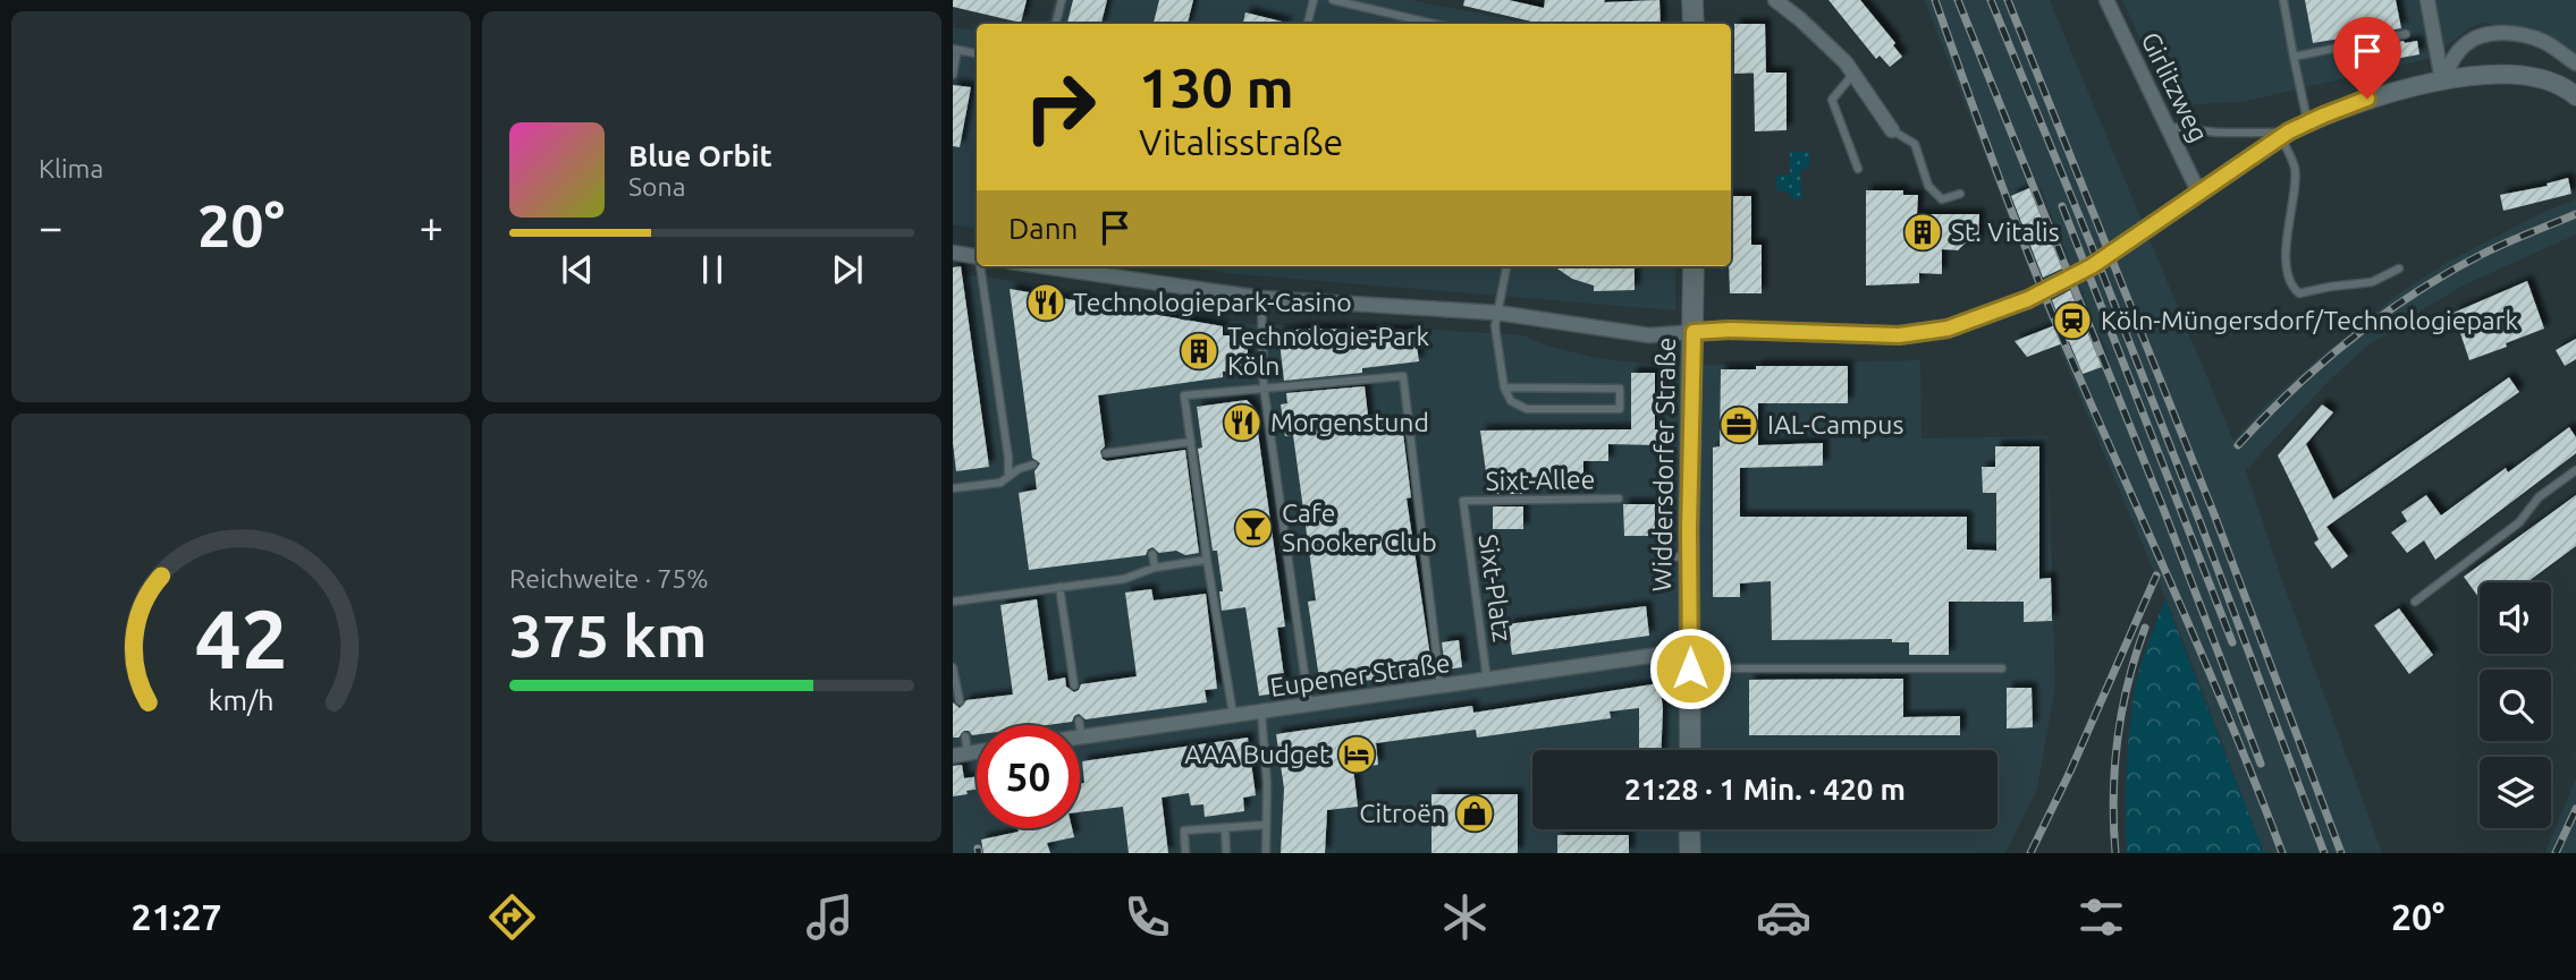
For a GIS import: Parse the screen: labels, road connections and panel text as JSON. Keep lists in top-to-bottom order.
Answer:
{
  "streets": {
    "main road": ["Widdersdorfer Straße"],
    "street": ["Girlitzweg", "Eupener Straße"],
    "lane": ["Sixt-Allee", "Sixt-Platz"]
  },
  "crossings": [
    ["Widdersdorfer Straße", "Eupener Straße"],
    ["Sixt-Allee", "Sixt-Platz"],
    ["Sixt-Platz", "Eupener Straße"]
  ],
  "places": {
    "building": ["St. Vitalis", "Technologie-Park Köln"],
    "restaurant": ["Technologiepark-Casino", "Morgenstund"],
    "station": ["Köln-Müngersdorf/Technologiepark"],
    "office": ["IAL-Campus"],
    "bar": ["Cafe Snooker Club"],
    "hotel": ["AAA Budget"],
    "shop": ["Citroën"]
  },
  "page": {
    "tile": [
      "Klima",
      ["Reichweite · 75%", "375 km"]
    ],
    "turn": ["130 m", "Vitalisstraße"],
    "song": ["Blue Orbit", "Sona"],
    "then": "Dann",
    "heat": ["−", "20°", "+"],
    "limit": "50",
    "trip": "21:28 · 1 Min. · 420 m",
    "tabs": ["21:27", "20°"],
    "gauge": ["42", "km/h"]
  }
}
